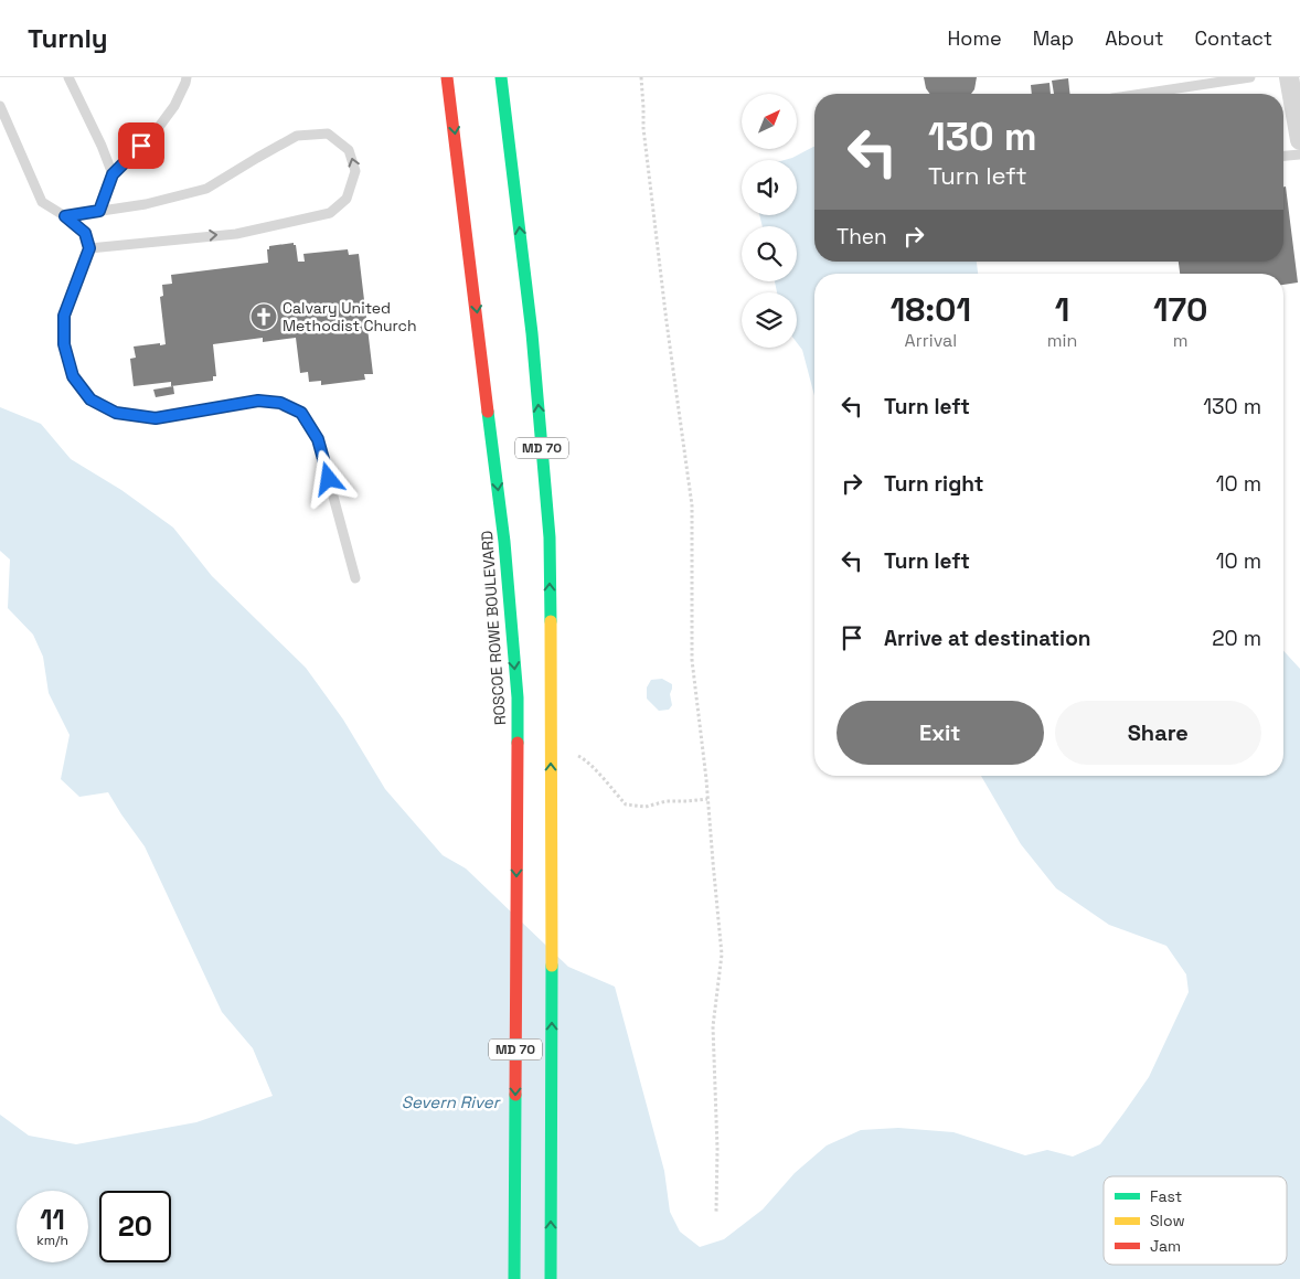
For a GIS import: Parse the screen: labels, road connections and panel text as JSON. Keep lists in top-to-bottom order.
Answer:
{
  "streets": {
    "main road": ["MD 70", "ROSCOE ROWE BOULEVARD"]
  },
  "water": ["Severn River"],
  "places": {
    "church": ["Calvary United Methodist Church"]
  },
  "legend": ["Fast", "Slow", "Jam"],
  "north": "top right",
  "page": {
    "header": "Turnly",
    "nav": [
      "Home",
      "Map",
      "About",
      "Contact"
    ],
    "turn": ["130 m", "Turn left"],
    "then": "Then",
    "eta": [
      "18:01",
      "Arrival",
      "1",
      "min",
      "170",
      "m"
    ],
    "list": [
      {
        "name": "Turn left",
        "value": "130 m"
      },
      {
        "name": "Turn right",
        "value": "10 m"
      },
      {
        "name": "Turn left",
        "value": "10 m"
      },
      {
        "name": "Arrive at destination",
        "value": "20 m"
      }
    ],
    "buttons": ["Exit", "Share"],
    "speed": "11 km/h",
    "limit": "20"
  }
}
